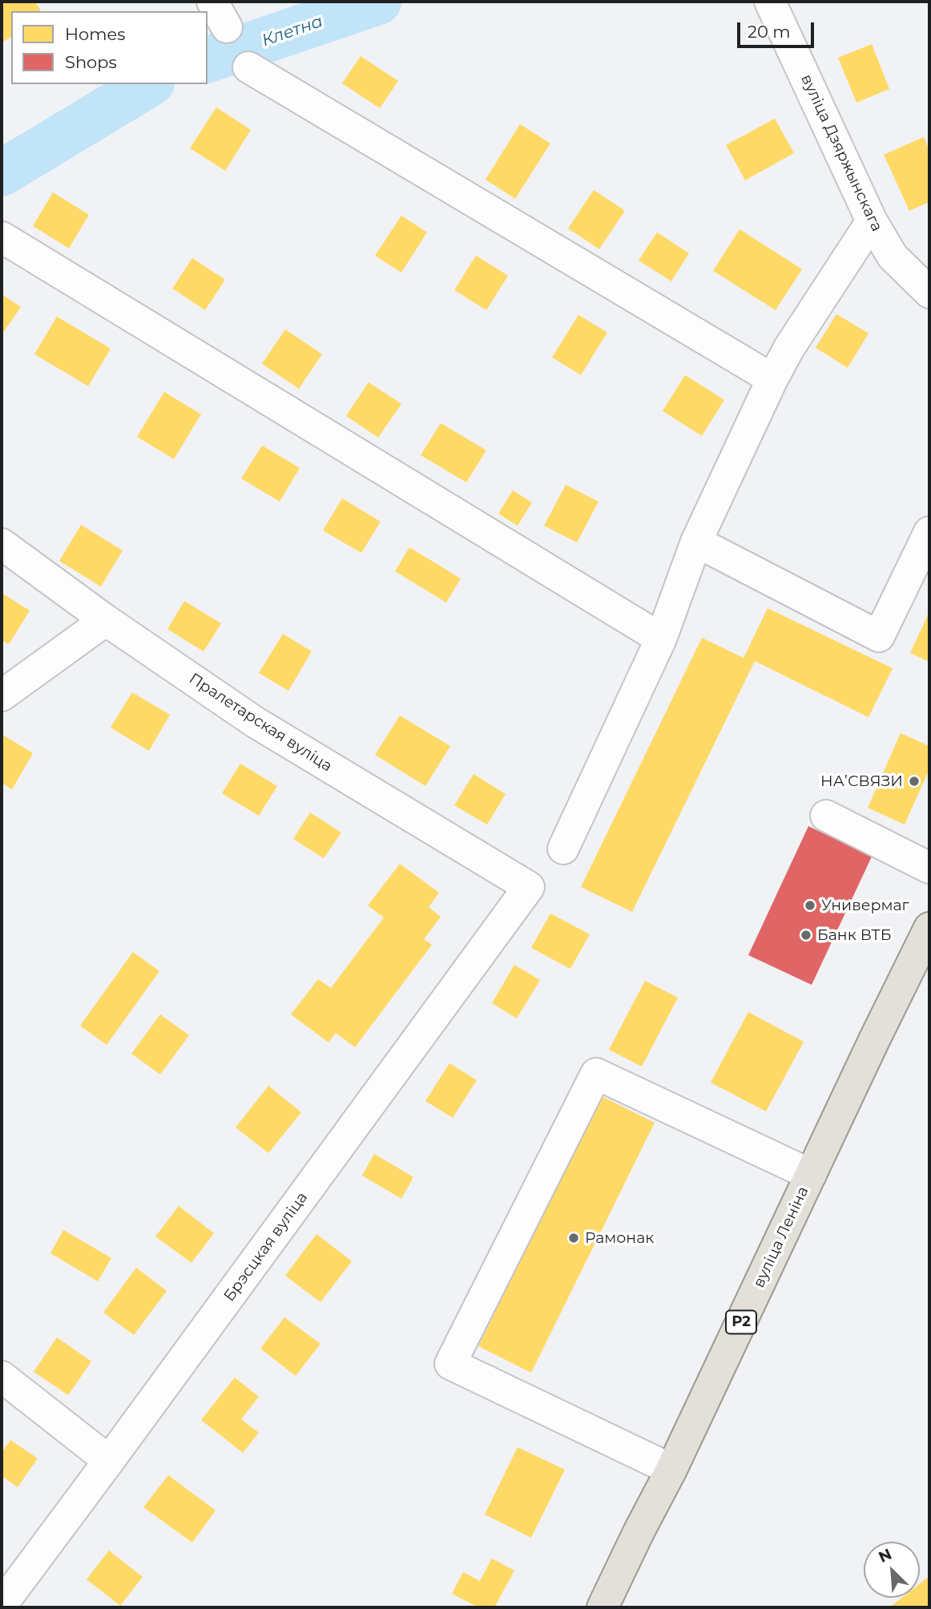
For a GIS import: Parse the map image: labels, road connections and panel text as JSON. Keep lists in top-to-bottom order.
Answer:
{
  "streets": {
    "main road": ["вуліца Леніна", "Р2"],
    "street": ["вуліца Дзяржынскага", "Пралетарская вуліца", "Брэсцкая вуліца"]
  },
  "crossings": [
    ["Пралетарская вуліца", "Брэсцкая вуліца"]
  ],
  "water": ["Клетна"],
  "places": [
    "НАʼСВЯЗИ",
    "Универмаг",
    "Банк ВТБ",
    "Рамонак"
  ],
  "legend": ["Homes", "Shops"],
  "scale_bar": "20 m",
  "north": "top left"
}
